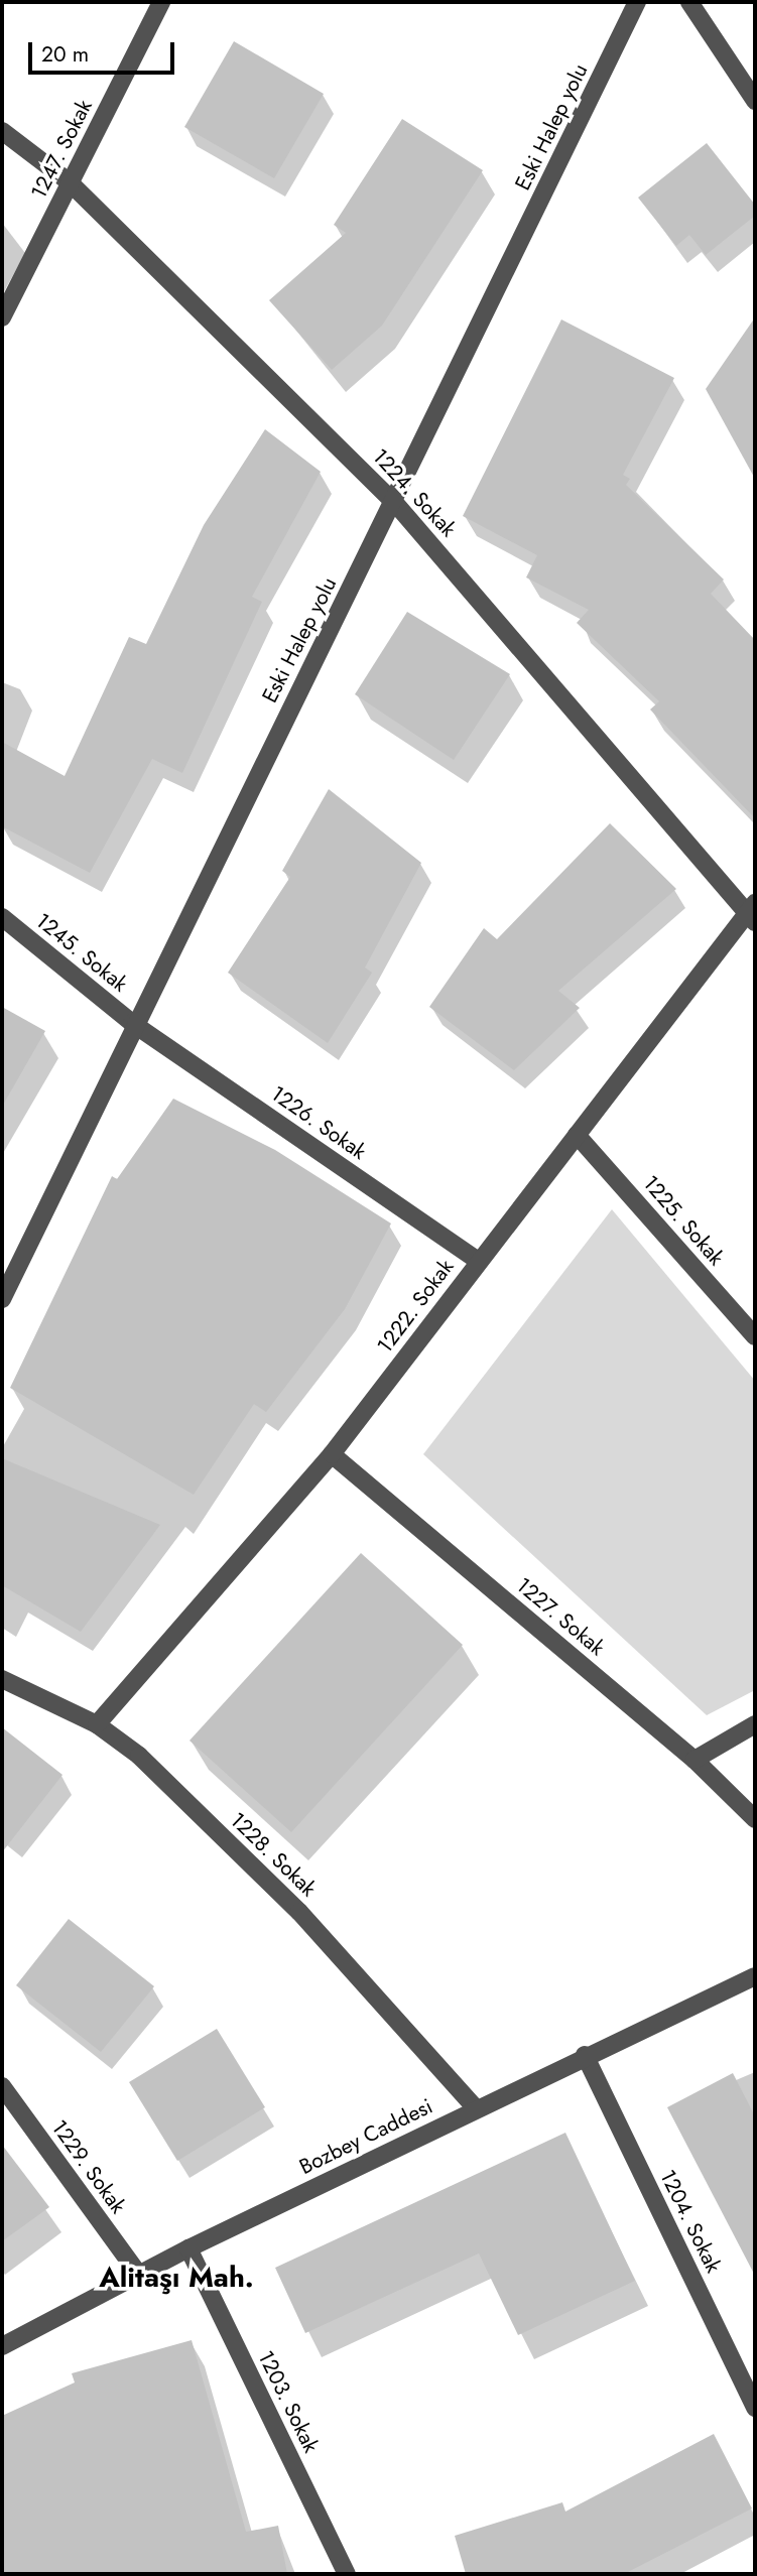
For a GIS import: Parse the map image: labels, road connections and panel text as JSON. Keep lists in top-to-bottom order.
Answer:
{
  "streets": {
    "street": [
      "Eski Halep yolu",
      "1247. Sokak",
      "1224. Sokak",
      "1245. Sokak",
      "1226. Sokak",
      "1225. Sokak",
      "1222. Sokak",
      "1227. Sokak",
      "1228. Sokak",
      "Bozbey Caddesi",
      "1229. Sokak",
      "1204. Sokak",
      "1203. Sokak"
    ]
  },
  "crossings": [
    ["Eski Halep yolu", "1224. Sokak"],
    ["Eski Halep yolu", "1245. Sokak"],
    ["Eski Halep yolu", "1226. Sokak"],
    ["1247. Sokak", "1224. Sokak"],
    ["1224. Sokak", "1222. Sokak"],
    ["1245. Sokak", "1226. Sokak"],
    ["1226. Sokak", "1222. Sokak"],
    ["1225. Sokak", "1222. Sokak"],
    ["1222. Sokak", "1227. Sokak"],
    ["1222. Sokak", "1228. Sokak"],
    ["1228. Sokak", "Bozbey Caddesi"],
    ["Bozbey Caddesi", "1229. Sokak"],
    ["Bozbey Caddesi", "1204. Sokak"],
    ["Bozbey Caddesi", "1203. Sokak"]
  ],
  "districts": ["Alitaşı Mah."],
  "scale_bar": "20 m"
}
